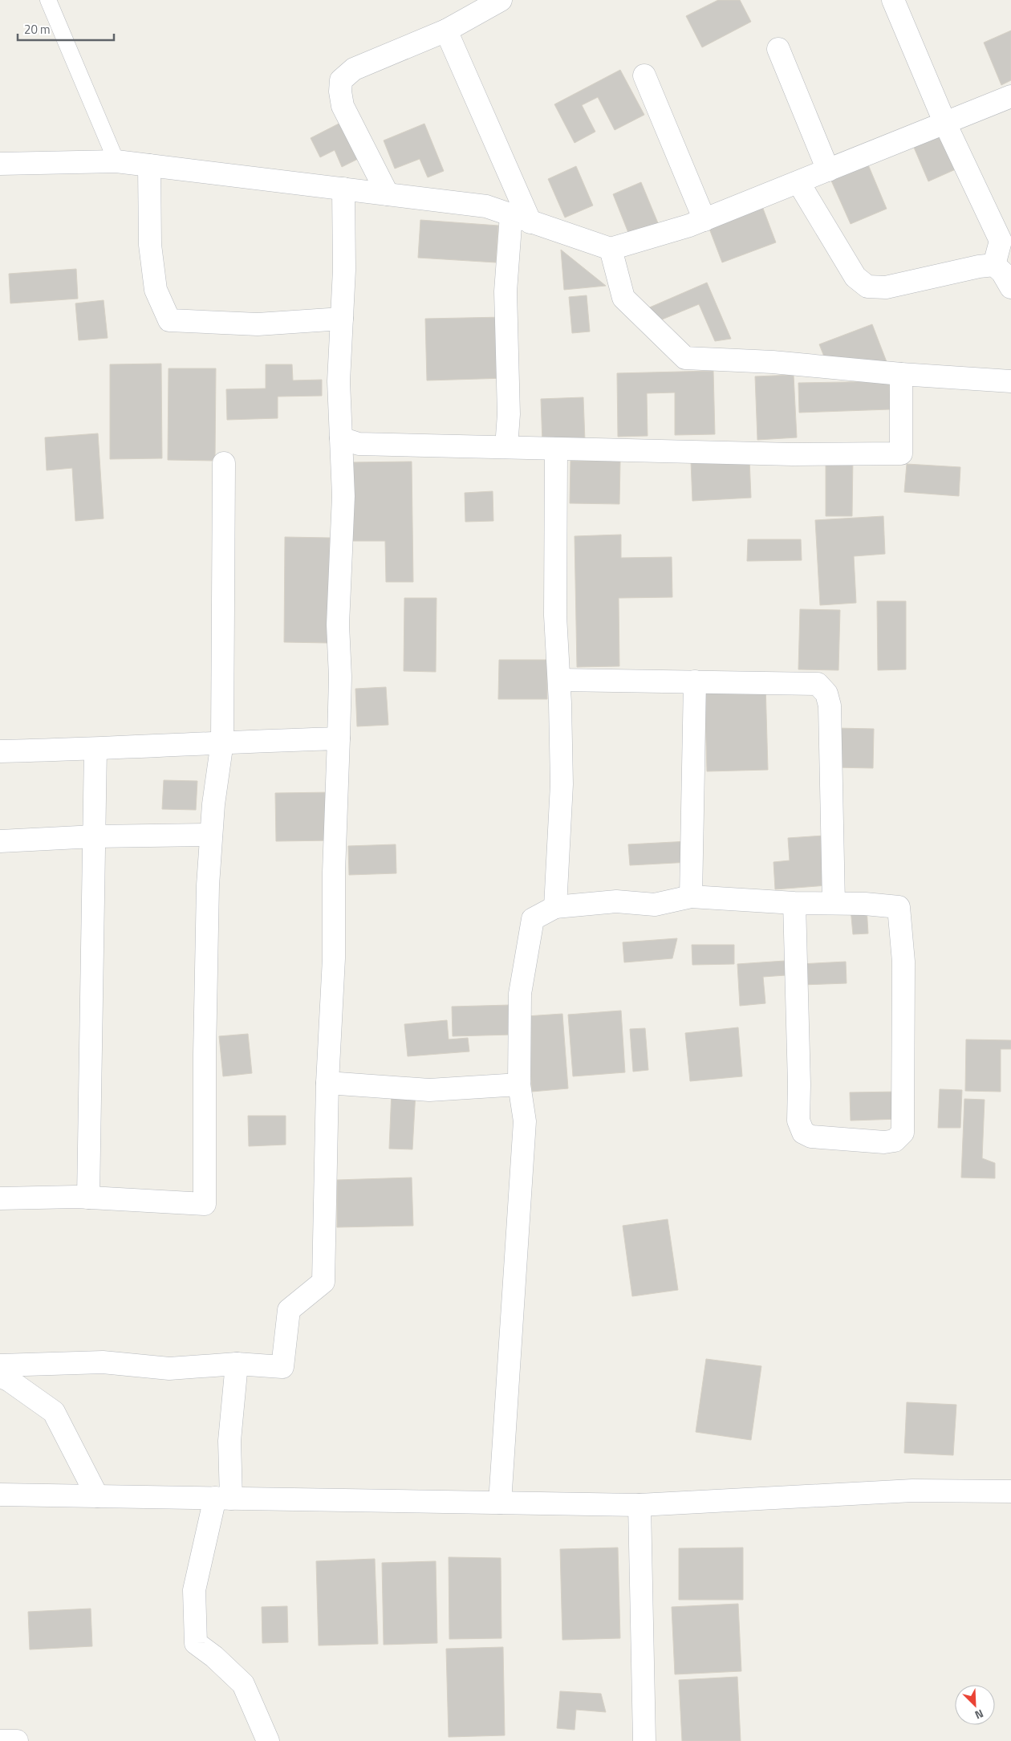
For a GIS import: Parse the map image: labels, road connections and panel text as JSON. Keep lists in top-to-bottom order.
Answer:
{
  "scale_bar": "20 m",
  "north": "bottom right"
}
